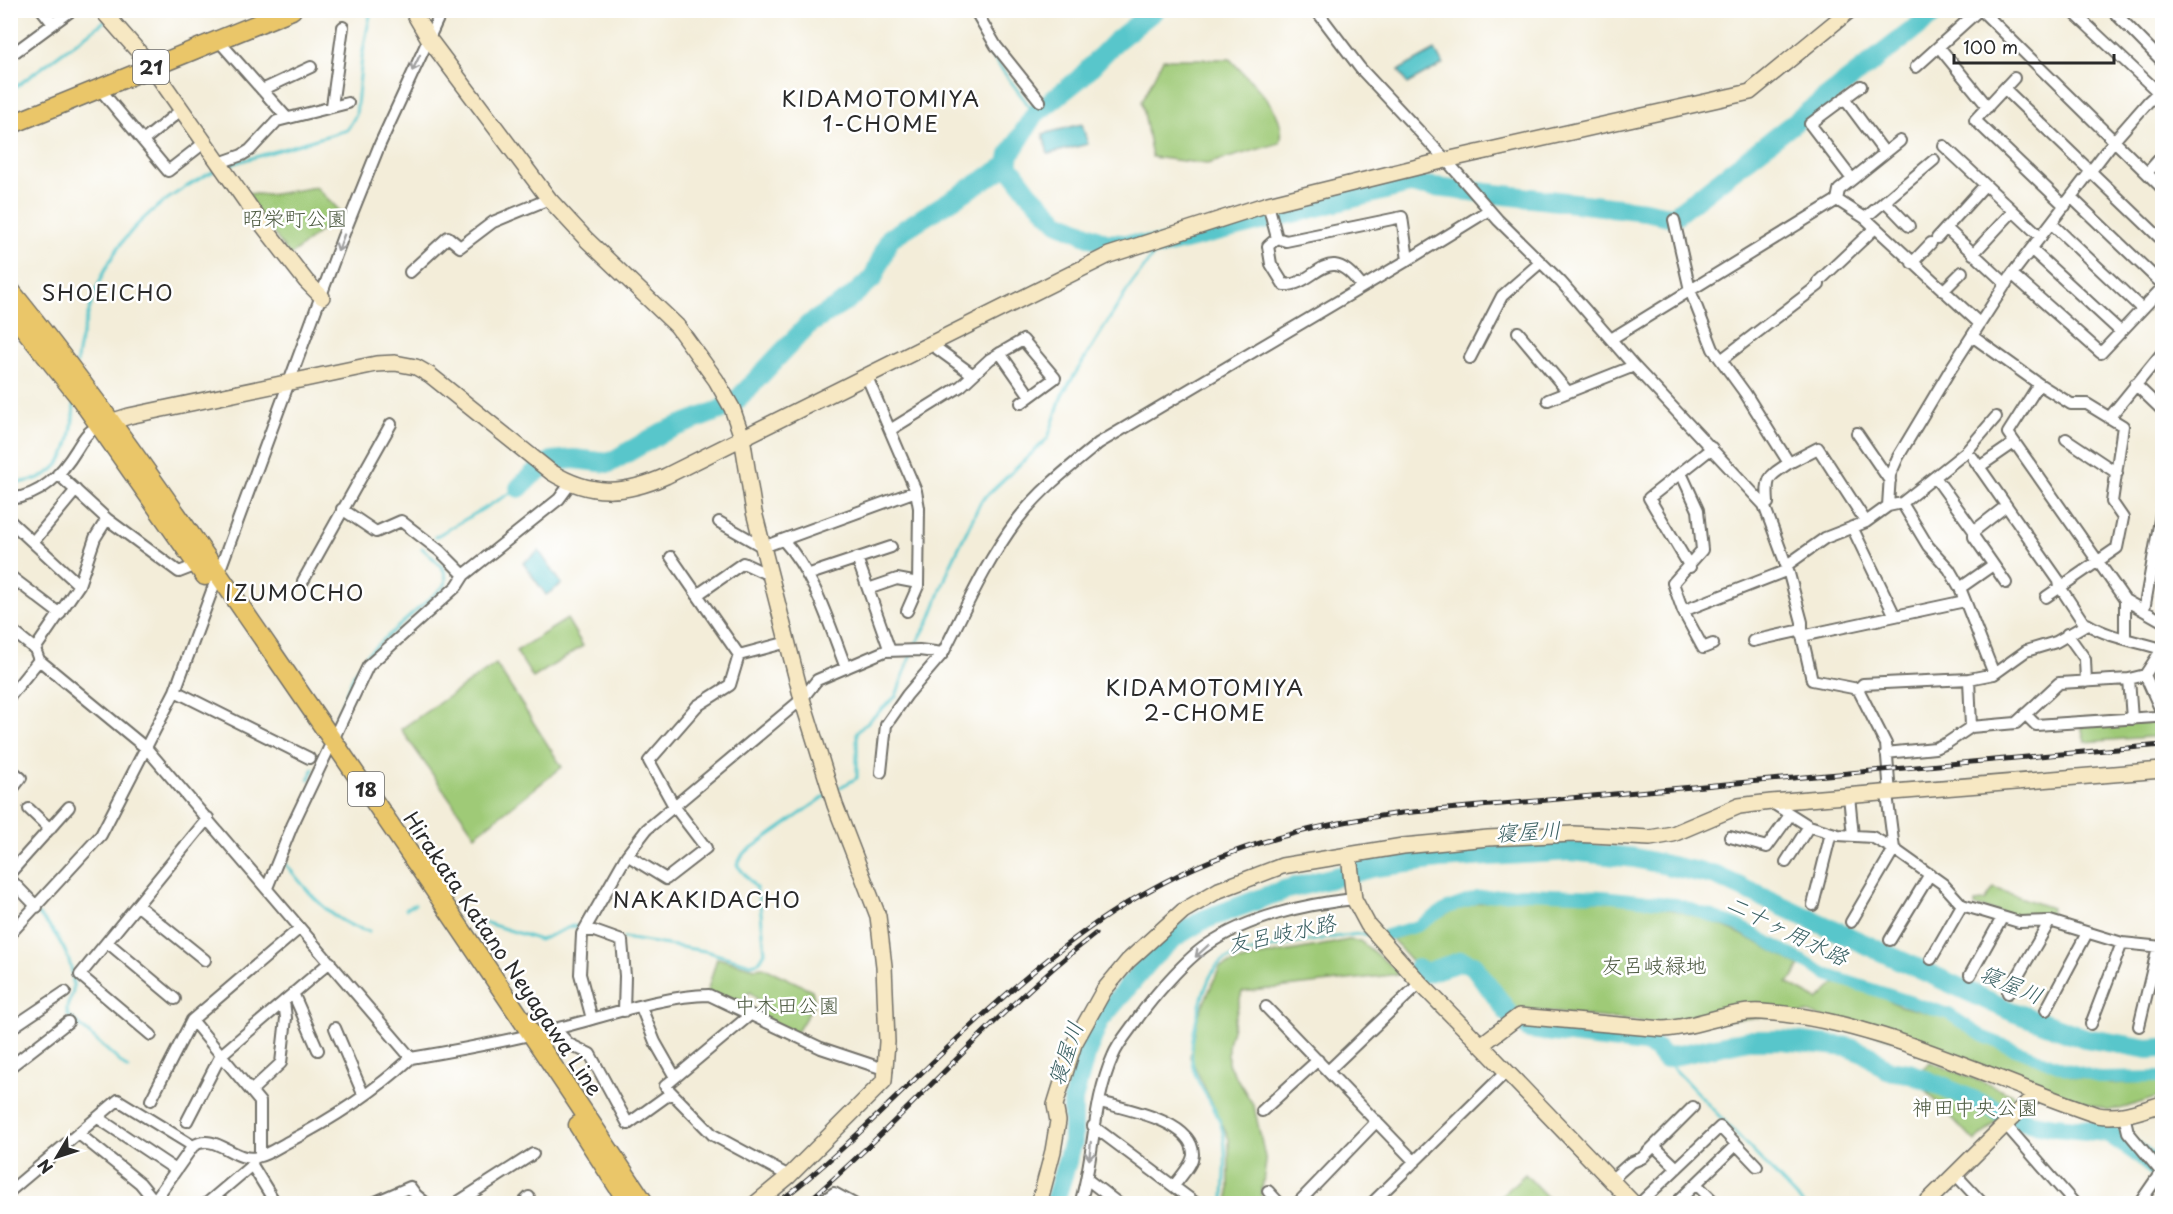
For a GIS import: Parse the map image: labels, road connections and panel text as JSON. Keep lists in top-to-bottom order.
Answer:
{
  "streets": {
    "main road": ["21", "18", "Hirakata Katano Neyagawa Line"]
  },
  "districts": [
    "KIDAMOTOMIYA 1-CHOME",
    "SHOEICHO",
    "IZUMOCHO",
    "KIDAMOTOMIYA 2-CHOME",
    "NAKAKIDACHO"
  ],
  "water": ["寝屋川", "二十ヶ用水路", "友呂岐水路"],
  "parks": [
    "昭栄町公園",
    "友呂岐緑地",
    "中木田公園",
    "神田中央公園"
  ],
  "scale_bar": "100 m",
  "north": "bottom left"
}
